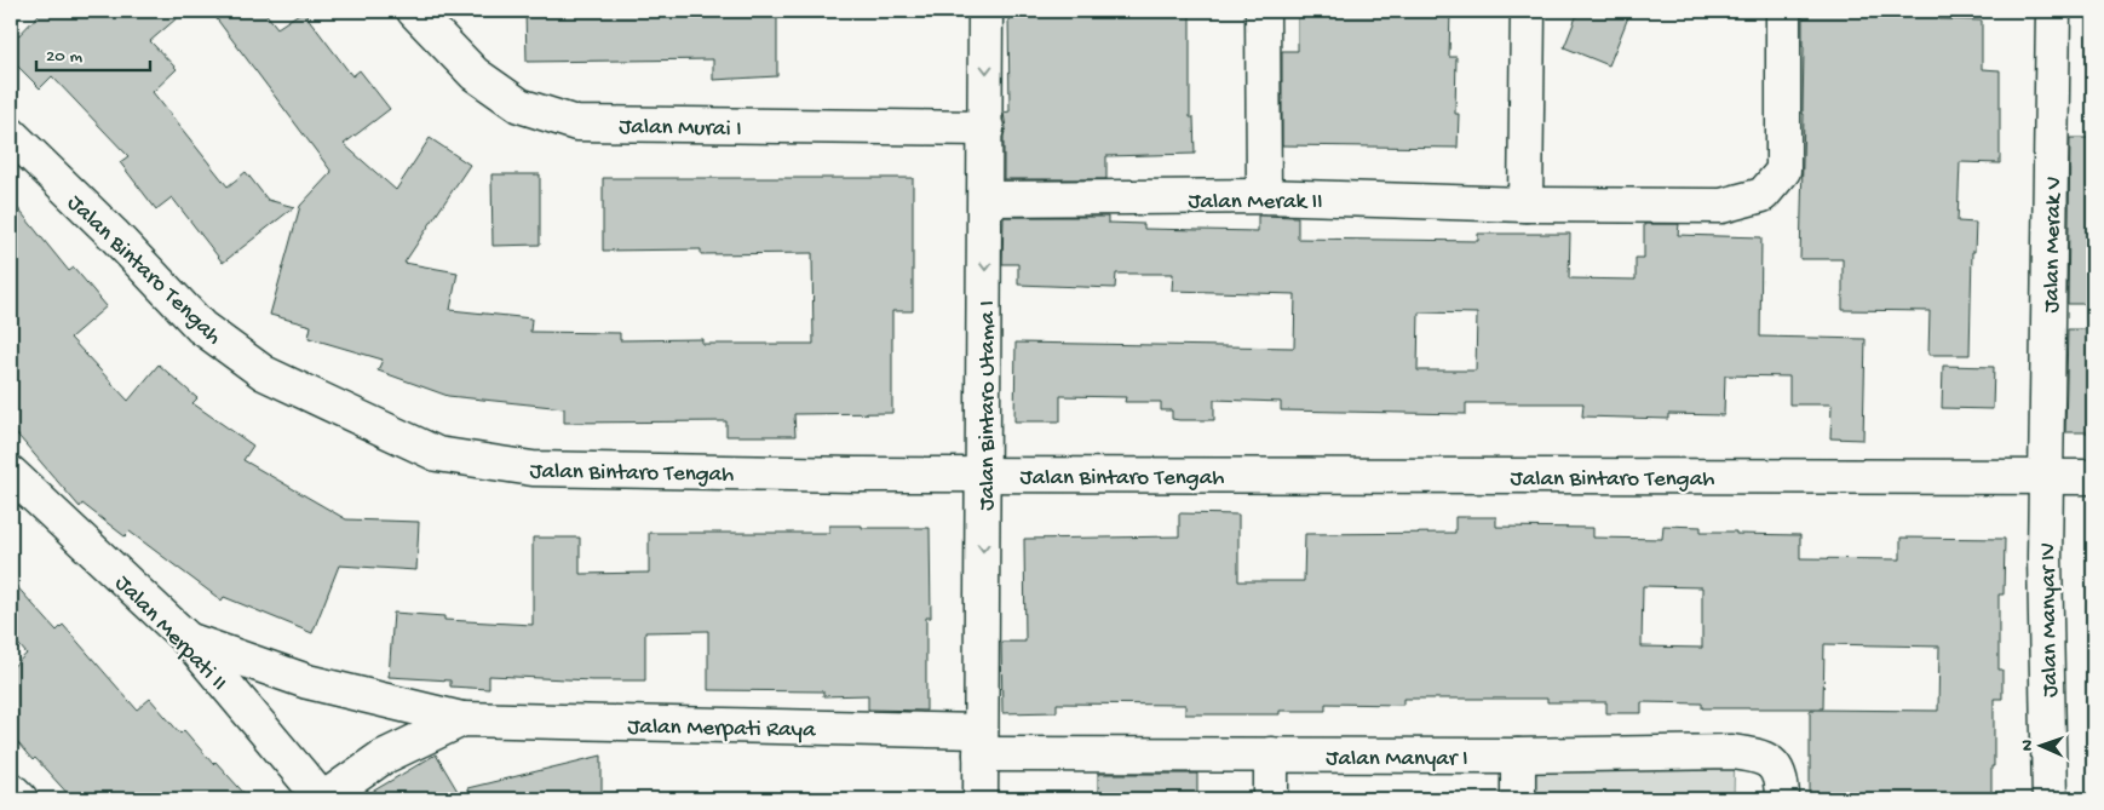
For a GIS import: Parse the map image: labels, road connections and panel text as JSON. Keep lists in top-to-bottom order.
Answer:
{
  "streets": {
    "street": [
      "Jalan Murai I",
      "Jalan Merak II",
      "Jalan Merak V",
      "Jalan Bintaro Tengah",
      "Jalan Bintaro Utama I",
      "Jalan Manyar IV",
      "Jalan Merpati II",
      "Jalan Merpati Raya",
      "Jalan Manyar I"
    ]
  },
  "crossings": [
    ["Jalan Murai I", "Jalan Bintaro Utama I"],
    ["Jalan Merak II", "Jalan Bintaro Utama I"],
    ["Jalan Merak V", "Jalan Bintaro Tengah"],
    ["Jalan Merak V", "Jalan Manyar IV"],
    ["Jalan Bintaro Tengah", "Jalan Bintaro Utama I"],
    ["Jalan Bintaro Tengah", "Jalan Manyar IV"],
    ["Jalan Bintaro Utama I", "Jalan Merpati Raya"],
    ["Jalan Bintaro Utama I", "Jalan Manyar I"],
    ["Jalan Merpati II", "Jalan Merpati Raya"],
    ["Jalan Merpati Raya", "Jalan Manyar I"]
  ],
  "one_way": ["Jalan Bintaro Utama I"],
  "scale_bar": "20 m",
  "north": "left"
}
